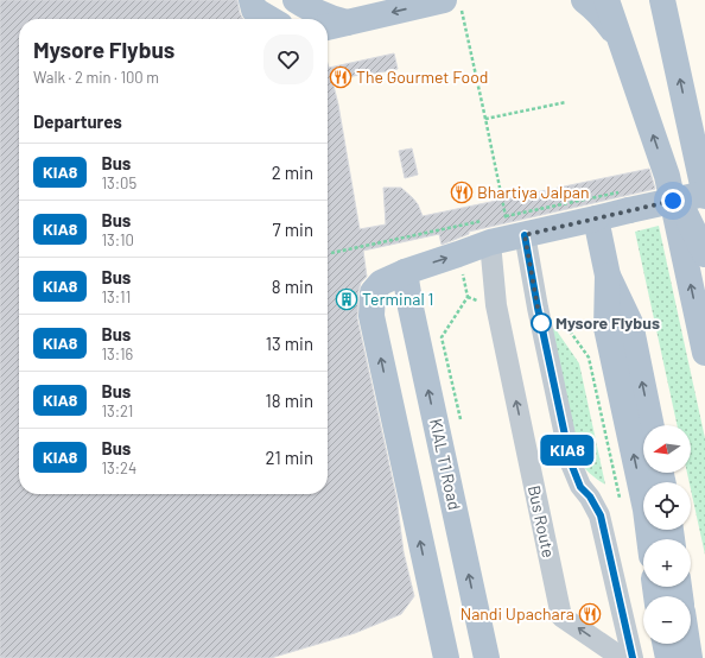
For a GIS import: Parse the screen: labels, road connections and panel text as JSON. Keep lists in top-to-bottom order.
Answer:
{
  "streets": {
    "main road": ["KIAL T1 Road"],
    "lane": ["Bus Route"]
  },
  "places": {
    "restaurant": ["The Gourmet Food", "Bhartiya Jalpan", "Nandi Upachara"],
    "building": ["Terminal 1"],
    "other": ["Mysore Flybus"]
  },
  "lines": ["bus line KIA8"],
  "north": "left",
  "page": {
    "on_map": "KIA8",
    "heading": [
      ["Mysore Flybus", "Walk · 2 min · 100 m"],
      "Departures"
    ],
    "list": [
      {
        "mark": "KIA8",
        "name": "Bus",
        "note": "13:05",
        "value": "2 min"
      },
      {
        "mark": "KIA8",
        "name": "Bus",
        "note": "13:10",
        "value": "7 min"
      },
      {
        "mark": "KIA8",
        "name": "Bus",
        "note": "13:11",
        "value": "8 min"
      },
      {
        "mark": "KIA8",
        "name": "Bus",
        "note": "13:16",
        "value": "13 min"
      },
      {
        "mark": "KIA8",
        "name": "Bus",
        "note": "13:21",
        "value": "18 min"
      },
      {
        "mark": "KIA8",
        "name": "Bus",
        "note": "13:24",
        "value": "21 min"
      }
    ],
    "map_buttons": ["+", "−"]
  }
}
